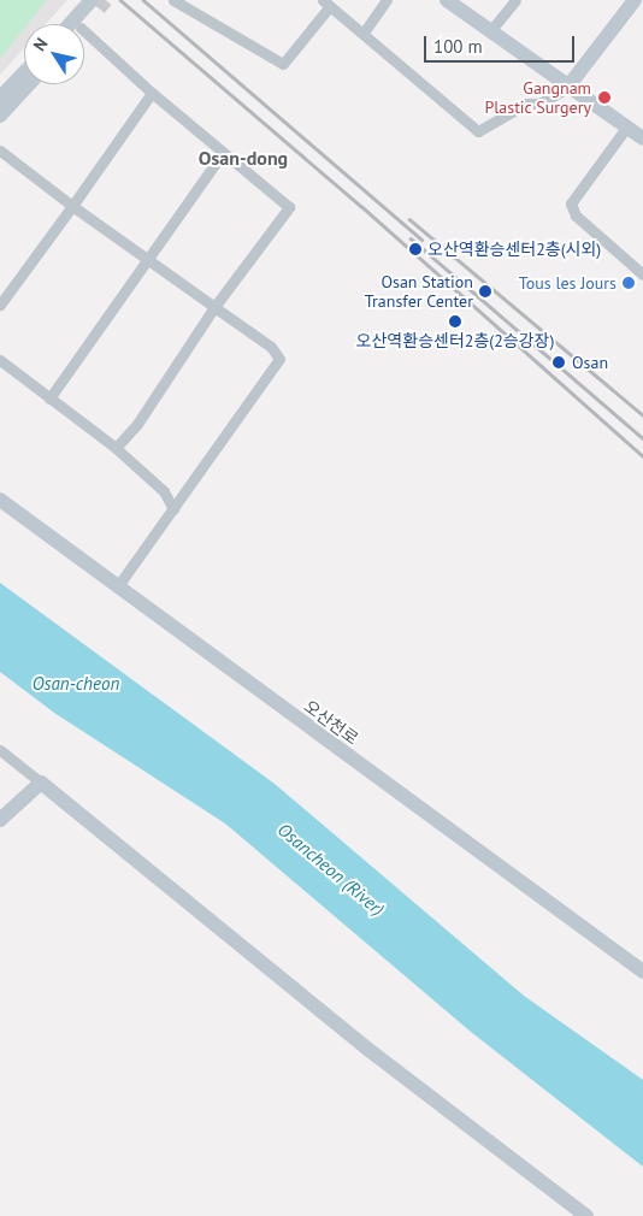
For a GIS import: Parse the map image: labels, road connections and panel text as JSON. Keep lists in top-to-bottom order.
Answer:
{
  "streets": {
    "street": ["오산천로"]
  },
  "districts": ["Osan-dong"],
  "water": ["Osan-cheon", "Osancheon (River)"],
  "places": [
    "Gangnam Plastic Surgery",
    "오산역환승센터2층(시외)",
    "Tous les Jours",
    "Osan Station Transfer Center",
    "오산역환승센터2층(2승강장)",
    "Osan"
  ],
  "scale_bar": "100 m",
  "north": "top left"
}
